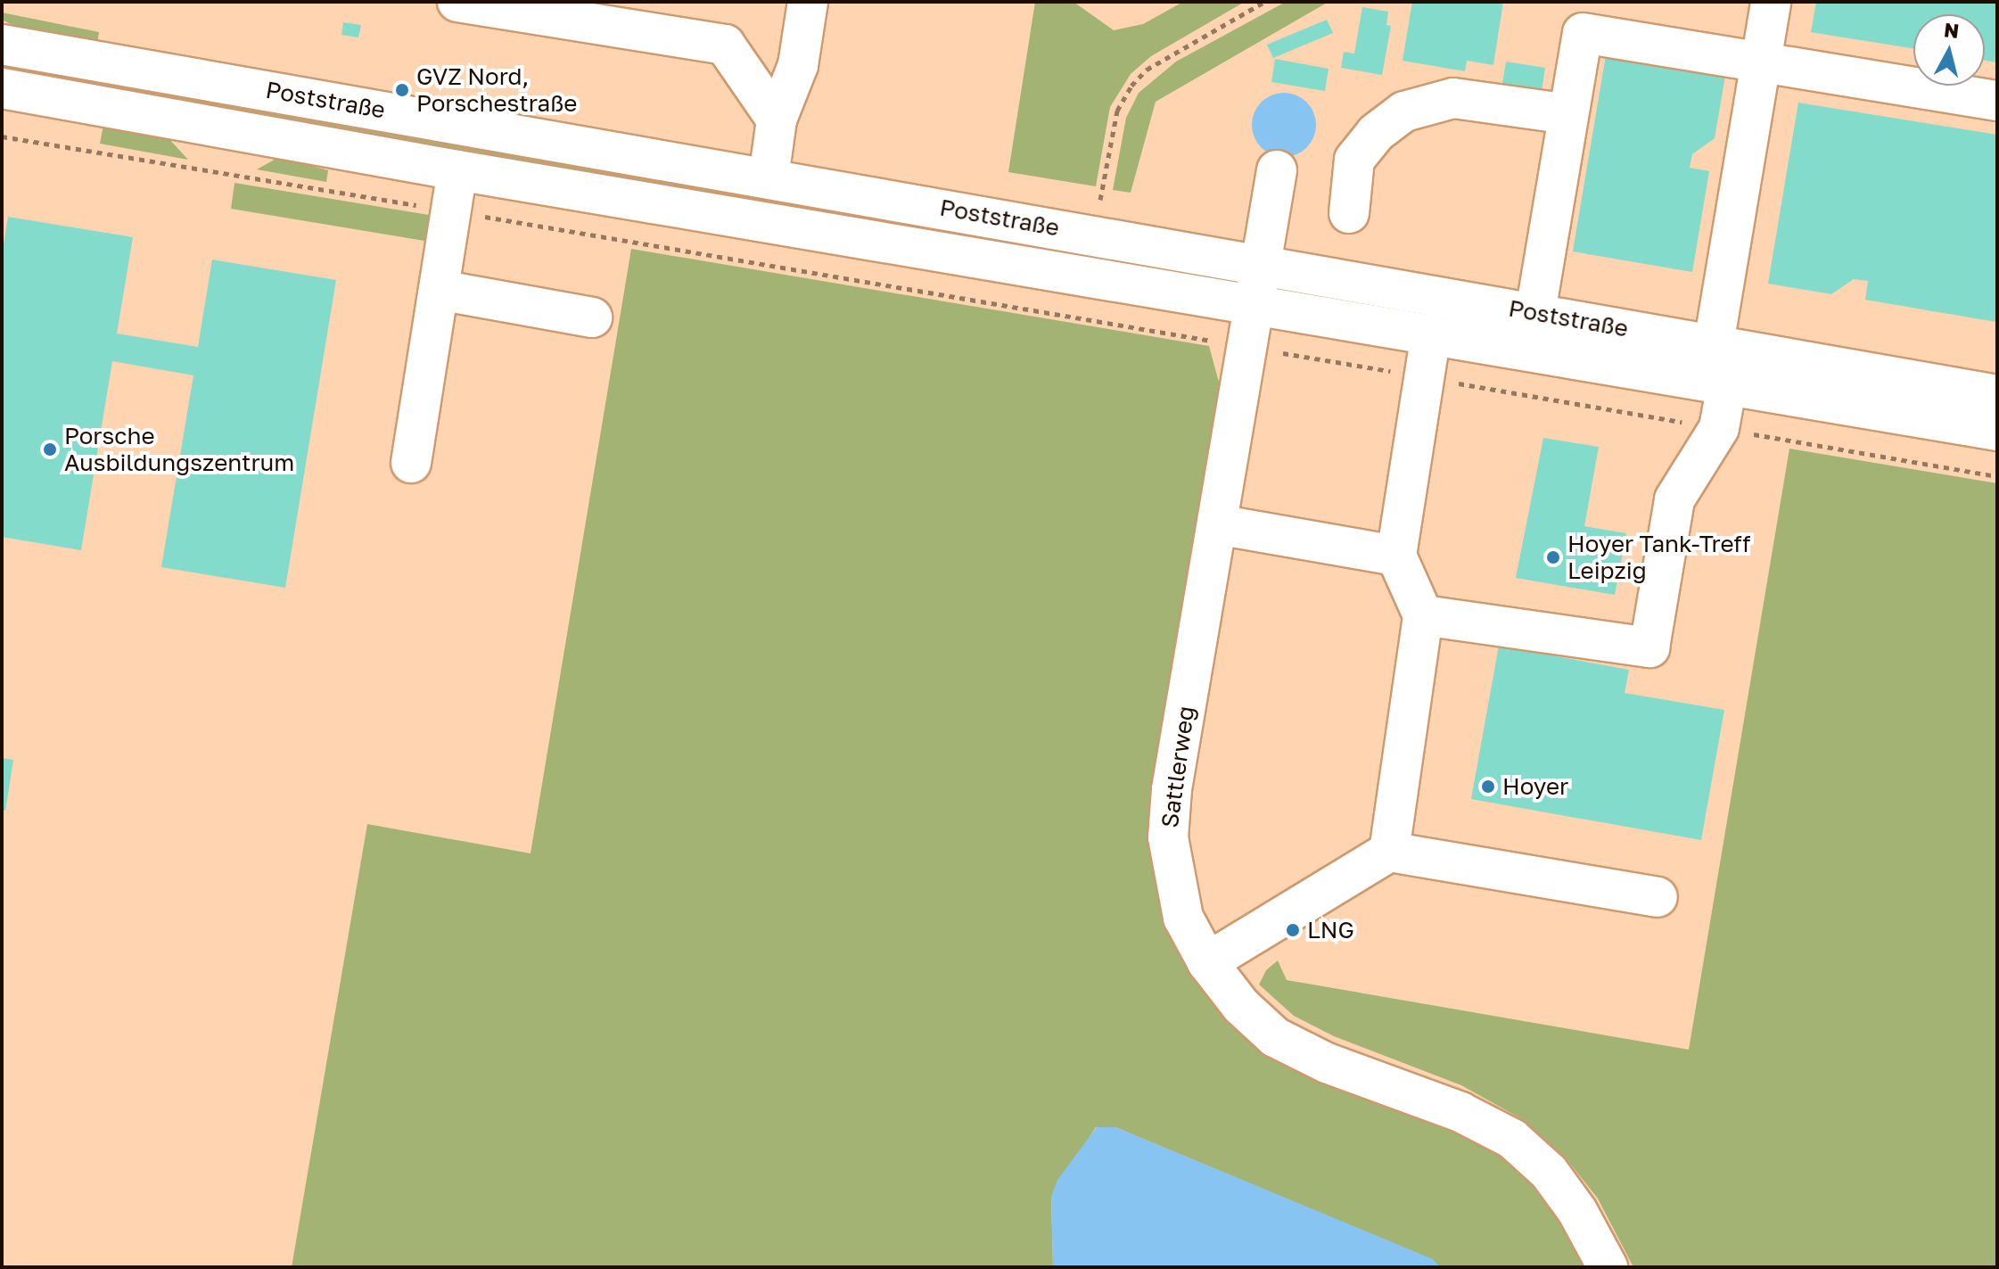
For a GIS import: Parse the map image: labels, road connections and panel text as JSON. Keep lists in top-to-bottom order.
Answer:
{
  "streets": {
    "street": ["Poststraße", "Sattlerweg"]
  },
  "crossings": [
    ["Poststraße", "Sattlerweg"]
  ],
  "places": [
    "GVZ Nord, Porschestraße",
    "Porsche Ausbildungszentrum",
    "Hoyer Tank-Treff Leipzig",
    "Hoyer",
    "LNG"
  ],
  "north": "top"
}
